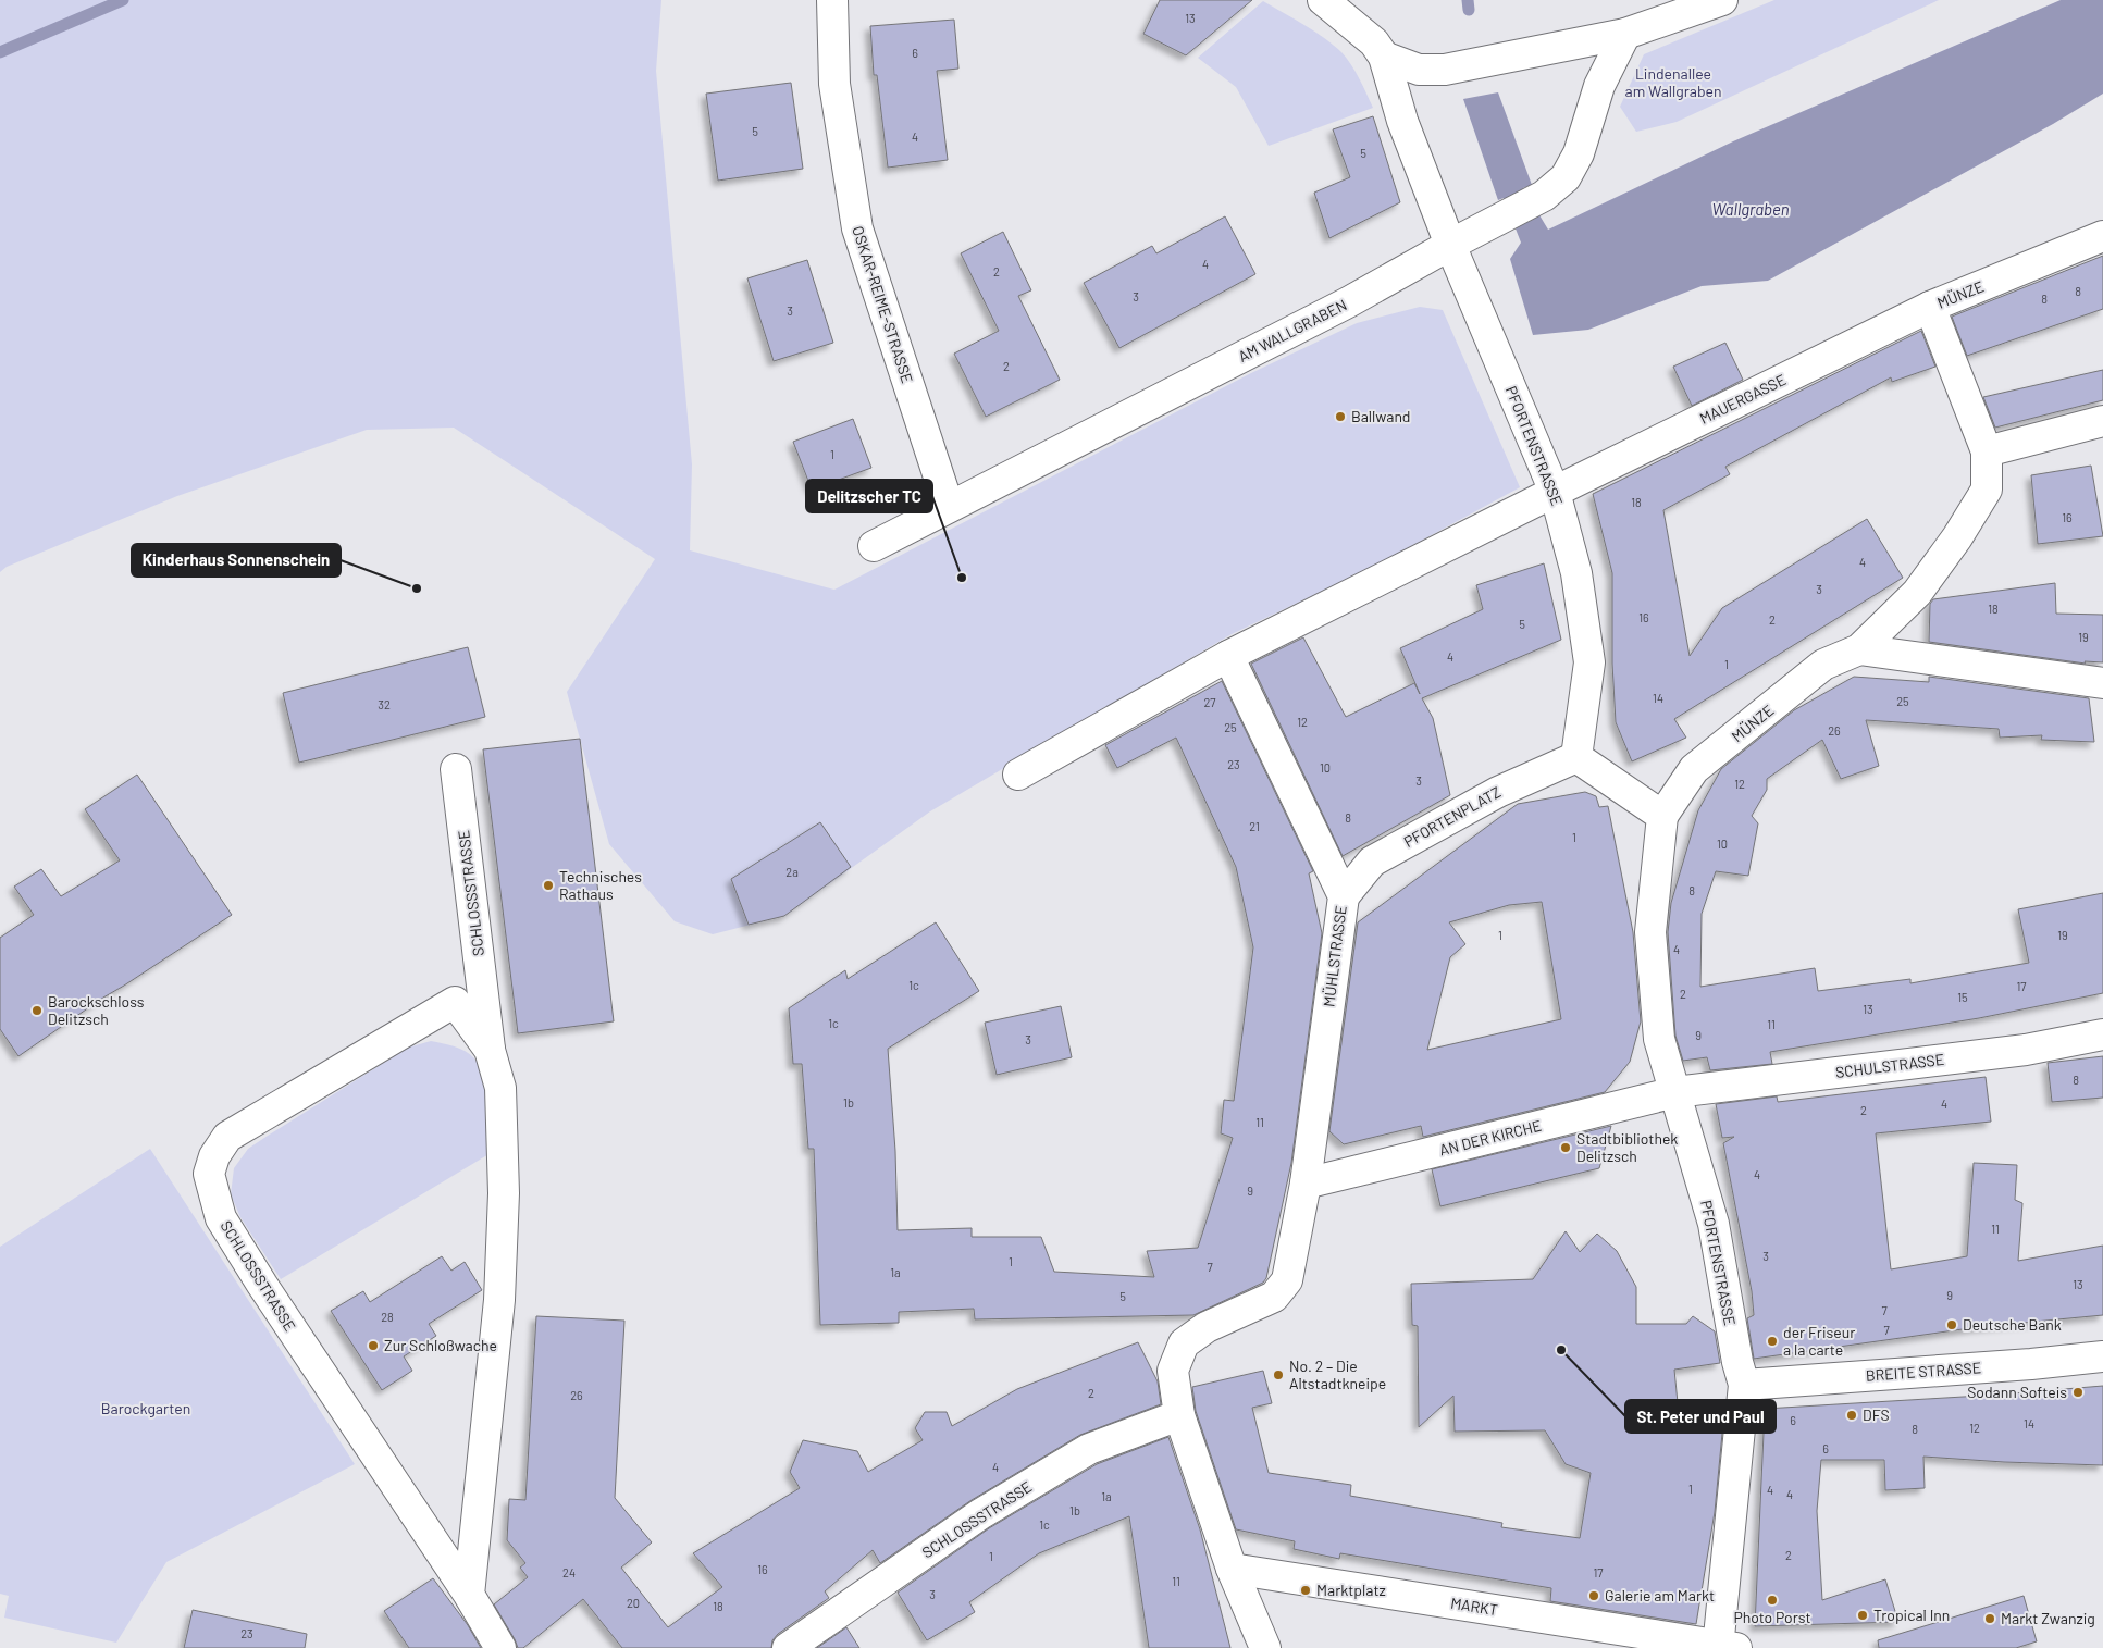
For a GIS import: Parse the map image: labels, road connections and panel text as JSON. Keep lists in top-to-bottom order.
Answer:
{
  "streets": {
    "street": [
      "MÜNZE",
      "OSKAR-REIME-STRASSE",
      "AM WALLGRABEN",
      "MAUERGASSE",
      "PFORTENSTRASSE",
      "PFORTENPLATZ",
      "SCHLOSSSTRASSE",
      "MÜHLSTRASSE",
      "SCHULSTRASSE",
      "AN DER KIRCHE",
      "BREITE STRASSE",
      "MARKT"
    ]
  },
  "crossings": [
    ["MÜNZE", "MAUERGASSE"],
    ["MÜNZE", "PFORTENSTRASSE"],
    ["OSKAR-REIME-STRASSE", "AM WALLGRABEN"],
    ["AM WALLGRABEN", "PFORTENSTRASSE"],
    ["MAUERGASSE", "PFORTENSTRASSE"],
    ["MAUERGASSE", "MÜHLSTRASSE"],
    ["PFORTENSTRASSE", "PFORTENPLATZ"],
    ["PFORTENSTRASSE", "SCHULSTRASSE"],
    ["PFORTENSTRASSE", "AN DER KIRCHE"],
    ["PFORTENSTRASSE", "BREITE STRASSE"],
    ["PFORTENSTRASSE", "MARKT"],
    ["PFORTENPLATZ", "MÜHLSTRASSE"],
    ["MÜHLSTRASSE", "AN DER KIRCHE"],
    ["SCHULSTRASSE", "AN DER KIRCHE"]
  ],
  "water": ["Wallgraben"],
  "parks": ["Lindenallee am Wallgraben", "Barockgarten"],
  "places": [
    "Ballwand",
    "Delitzscher TC",
    "Kinderhaus Sonnenschein",
    "Technisches Rathaus",
    "Barockschloss Delitzsch",
    "Stadtbibliothek Delitzsch",
    "Deutsche Bank",
    "der Friseur a la carte",
    "Zur Schloßwache",
    "St. Peter und Paul",
    "No. 2 – Die Altstadtkneipe",
    "Sodann Softeis",
    "DFS",
    "Marktplatz",
    "Galerie am Markt",
    "Photo Porst",
    "Tropical Inn",
    "Markt Zwanzig"
  ],
  "house_numbers": [
    "13",
    "6",
    "5",
    "4",
    "5",
    "4",
    "2",
    "8",
    "3",
    "8",
    "3",
    "2",
    "1",
    "18",
    "16",
    "4",
    "3",
    "18",
    "16",
    "2",
    "5",
    "19",
    "4",
    "1",
    "14",
    "25",
    "27",
    "32",
    "12",
    "25",
    "26",
    "23",
    "10",
    "3",
    "12",
    "8",
    "21",
    "1",
    "10",
    "2a",
    "8",
    "1",
    "19",
    "4",
    "1c",
    "17",
    "2",
    "15",
    "13",
    "1c",
    "11",
    "9",
    "3",
    "8",
    "1b",
    "4",
    "2",
    "11",
    "4",
    "9",
    "11",
    "3",
    "1",
    "7",
    "1a",
    "13",
    "9",
    "5",
    "7",
    "28",
    "7",
    "2",
    "26",
    "6",
    "14",
    "12",
    "8",
    "6",
    "4",
    "1",
    "4",
    "4",
    "1a",
    "1b",
    "1c",
    "2",
    "1",
    "16",
    "24",
    "17",
    "11",
    "3",
    "20",
    "18",
    "23"
  ]
}
